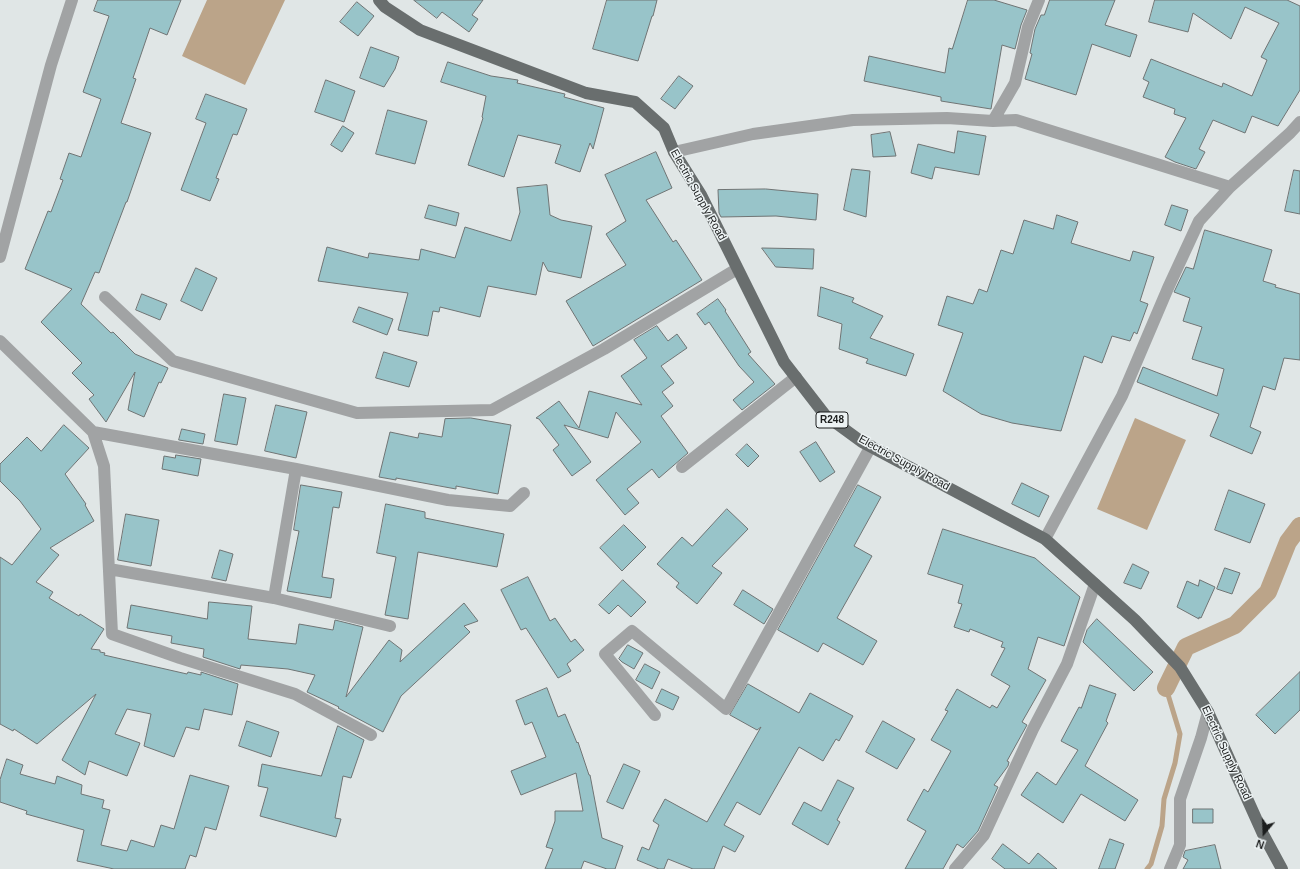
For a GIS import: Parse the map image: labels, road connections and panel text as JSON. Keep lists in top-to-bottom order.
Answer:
{
  "streets": {
    "main road": ["Electric Supply Road", "R248"]
  },
  "north": "bottom"
}
